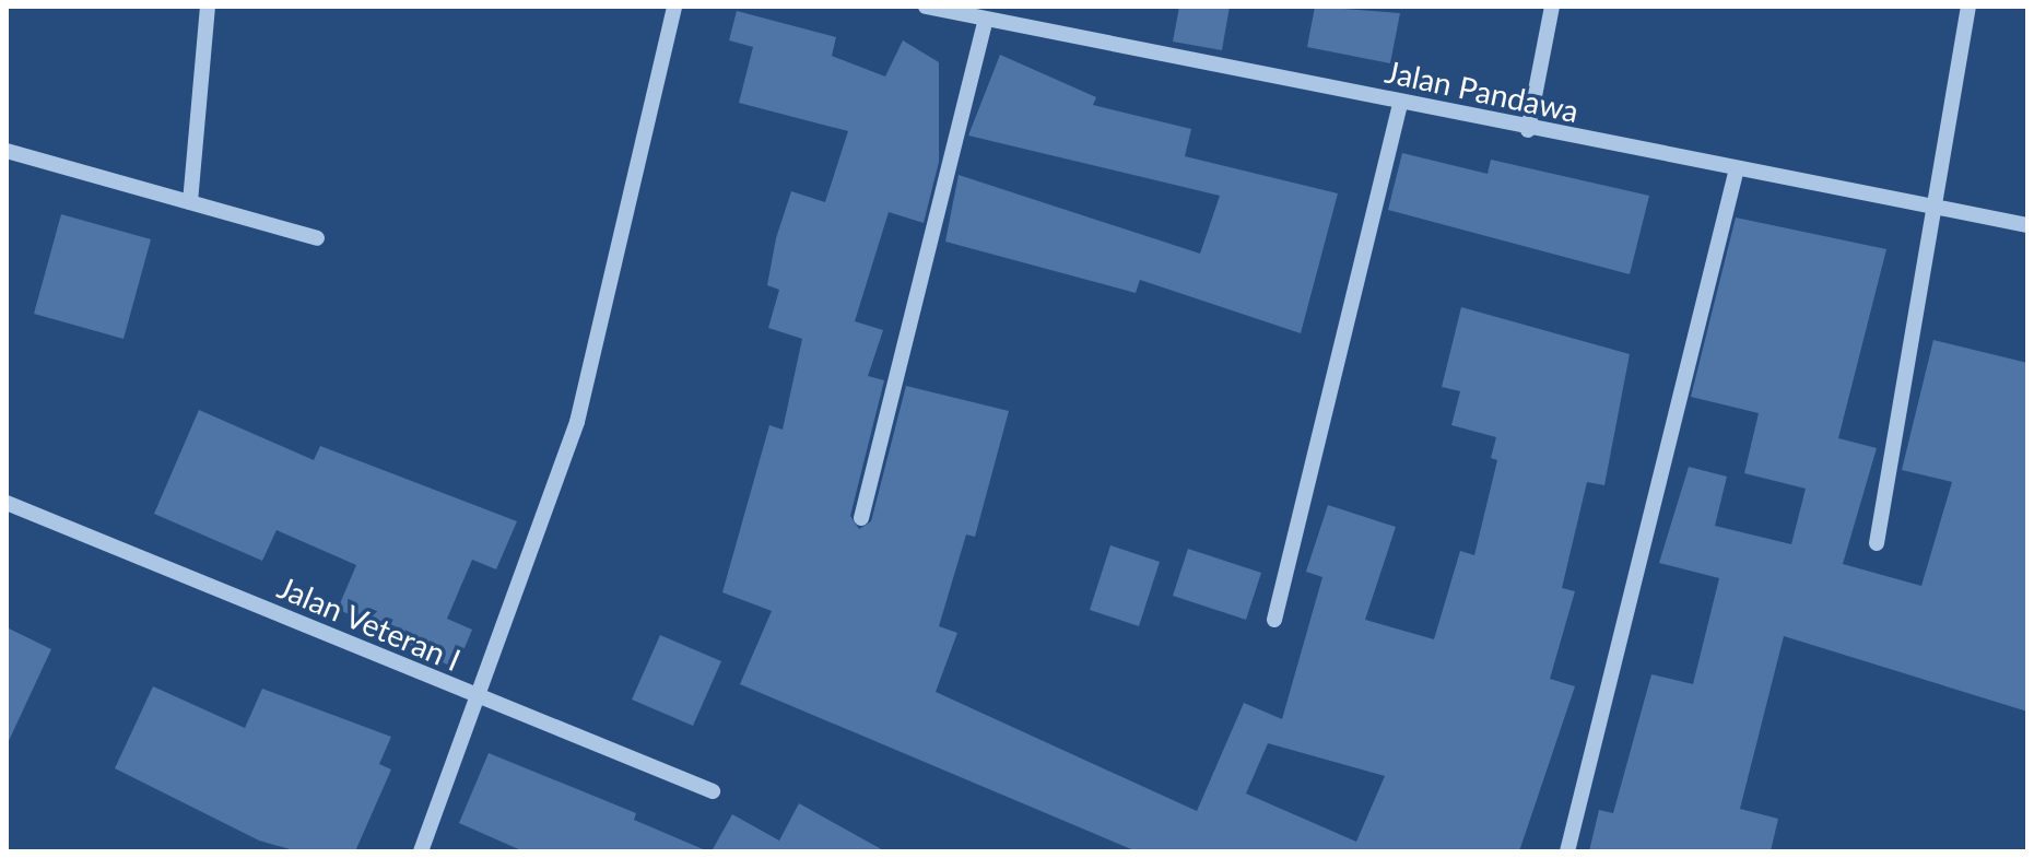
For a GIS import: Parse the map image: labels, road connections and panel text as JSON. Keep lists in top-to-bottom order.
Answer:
{
  "streets": {
    "street": ["Jalan Pandawa", "Jalan Veteran I"]
  }
}
